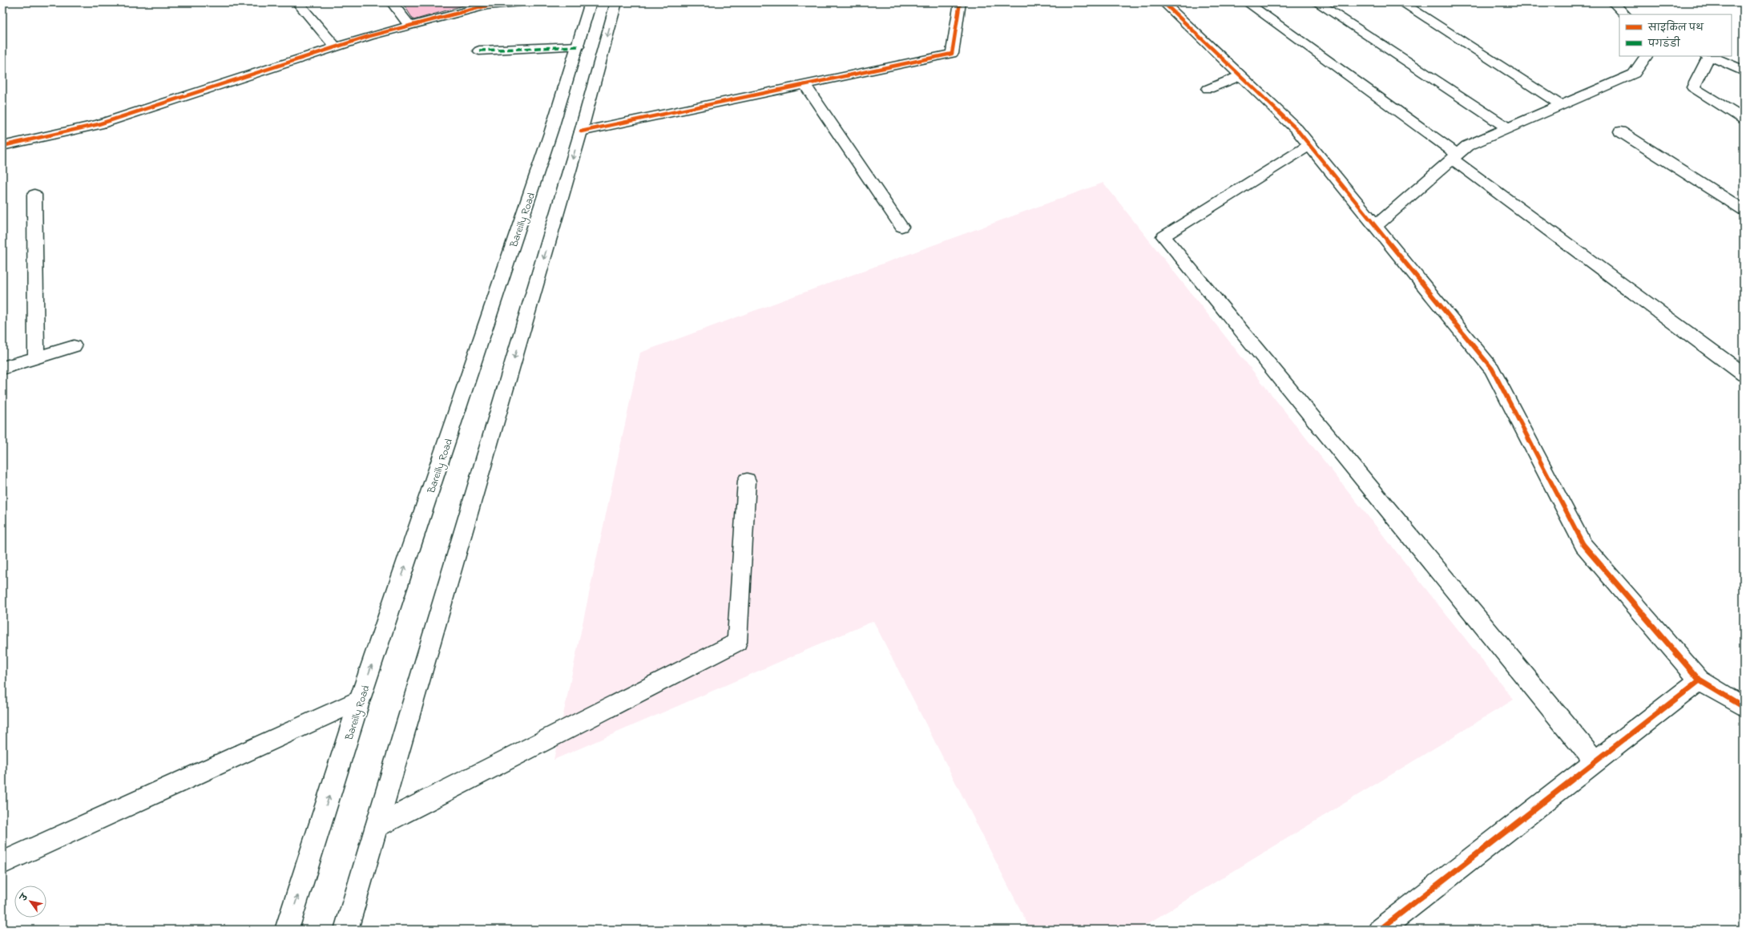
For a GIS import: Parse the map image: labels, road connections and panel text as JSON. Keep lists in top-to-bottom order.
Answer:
{
  "streets": {
    "street": ["Bareilly Road"]
  },
  "legend": ["साइकिल पथ", "पगडंडी"],
  "north": "top left"
}
